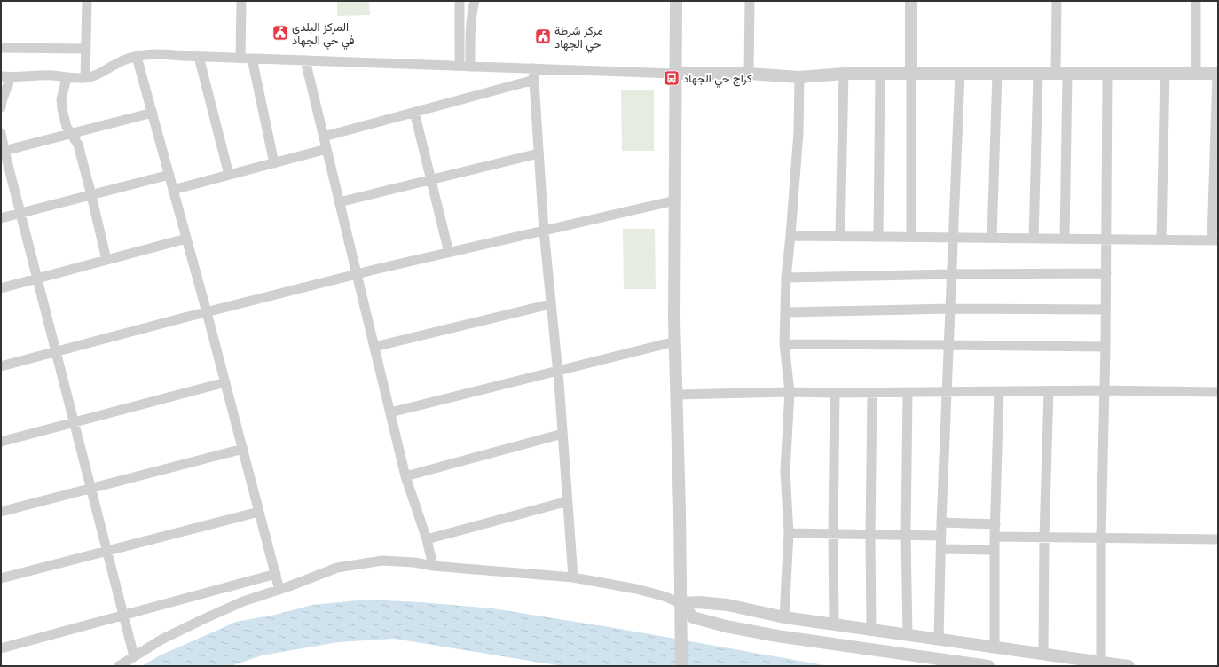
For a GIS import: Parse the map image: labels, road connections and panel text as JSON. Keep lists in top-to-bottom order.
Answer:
{
  "places": {
    "public building": ["المركز البلدي في حي الجهاد", "مركز شرطة حي الجهاد"],
    "bus stop": ["كراج حي الجهاد"]
  }
}
